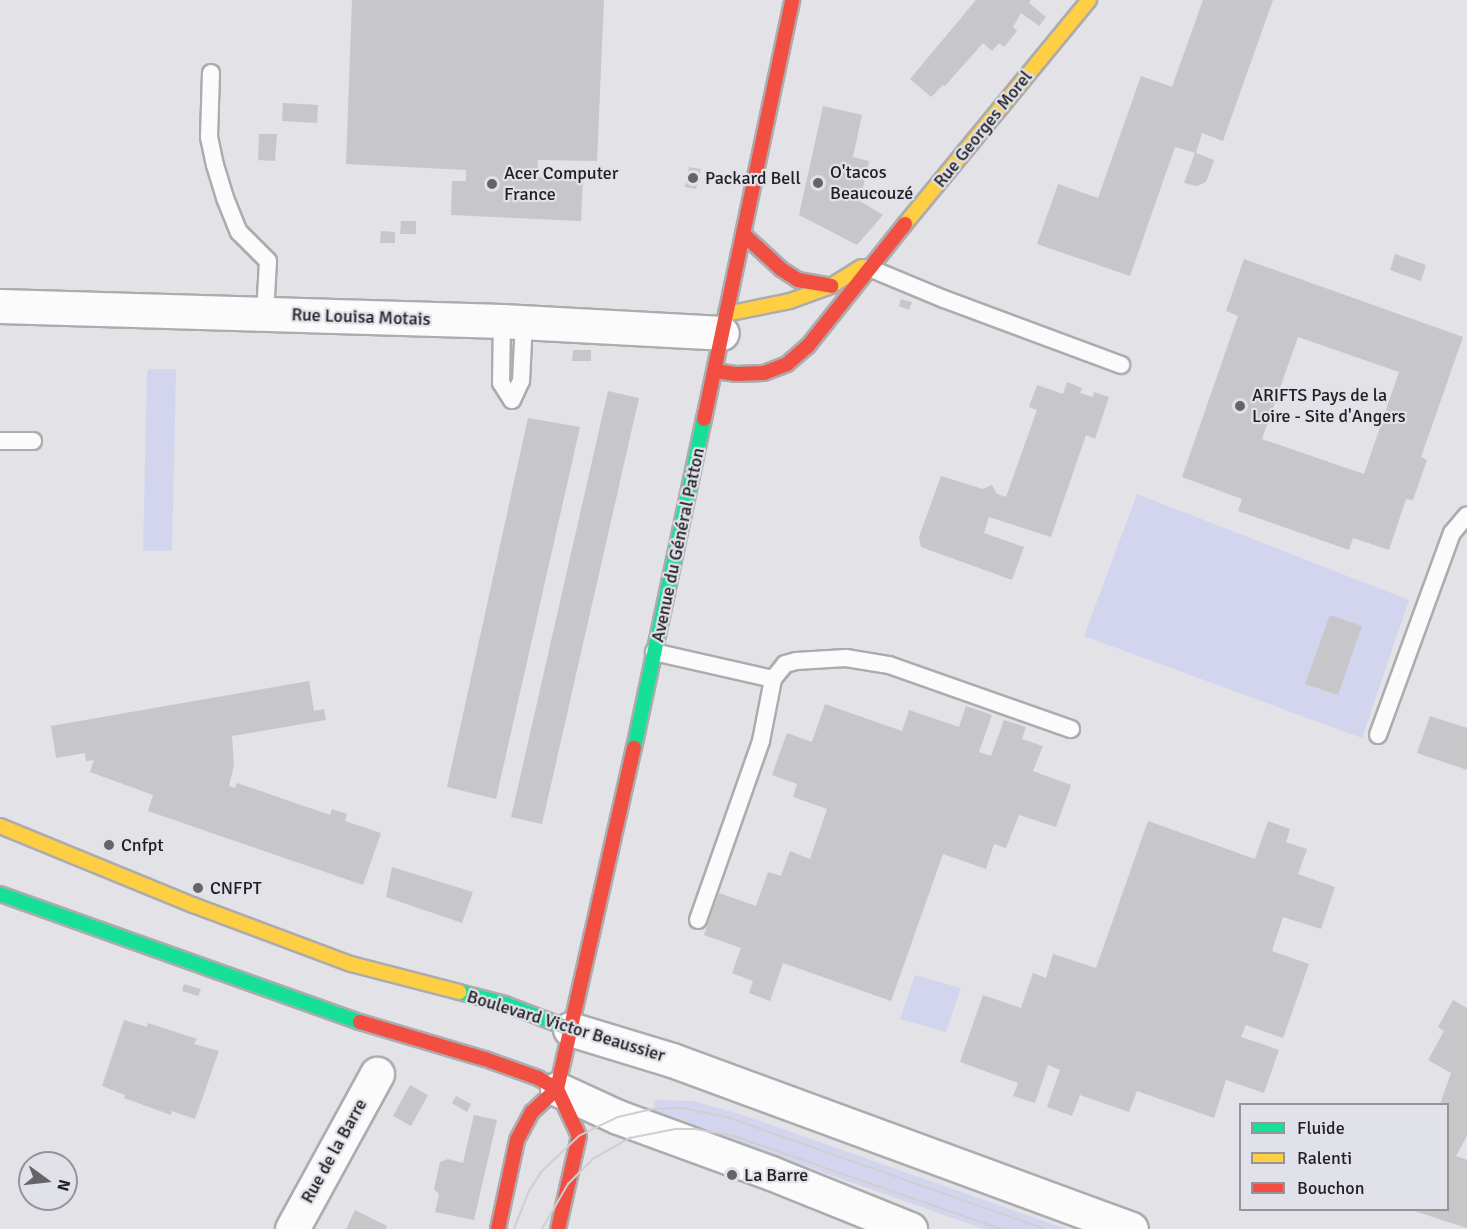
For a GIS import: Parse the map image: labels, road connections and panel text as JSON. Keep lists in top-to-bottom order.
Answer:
{
  "streets": {
    "street": [
      "Rue Georges Morel",
      "Rue Louisa Motais",
      "Avenue du Général Patton",
      "Boulevard Victor Beaussier",
      "Rue de la Barre"
    ]
  },
  "crossings": [
    ["Rue Georges Morel", "Rue Louisa Motais"],
    ["Rue Georges Morel", "Avenue du Général Patton"],
    ["Rue Louisa Motais", "Avenue du Général Patton"],
    ["Avenue du Général Patton", "Boulevard Victor Beaussier"]
  ],
  "places": [
    "Packard Bell",
    "O'tacos Beaucouzé",
    "Acer Computer France",
    "ARIFTS Pays de la Loire - Site d'Angers",
    "Cnfpt",
    "CNFPT",
    "La Barre"
  ],
  "legend": ["Fluide", "Ralenti", "Bouchon"],
  "north": "right"
}
